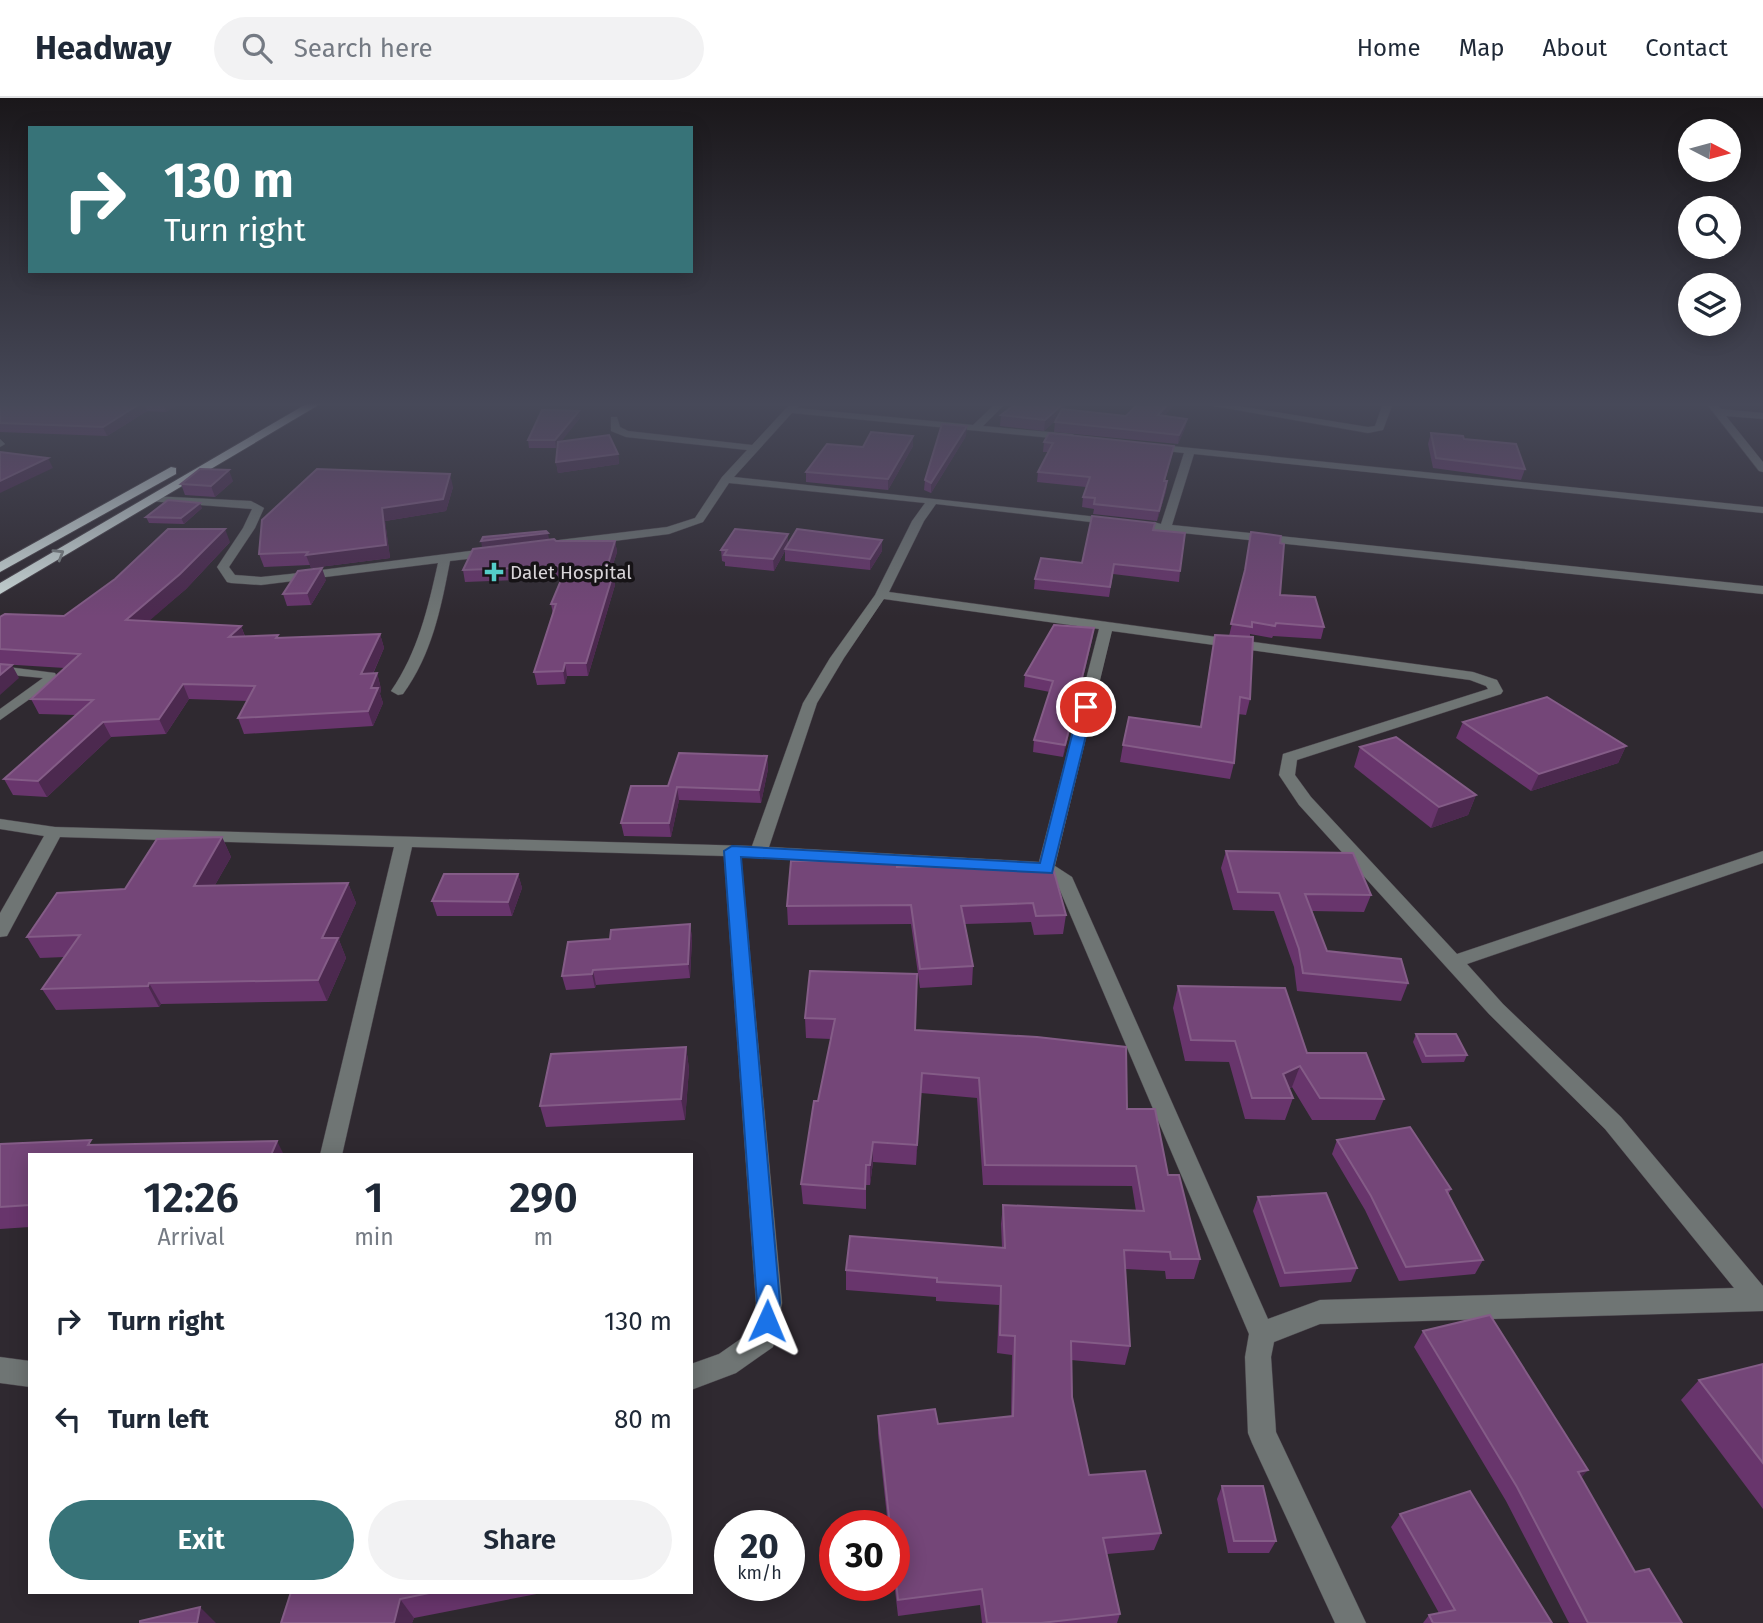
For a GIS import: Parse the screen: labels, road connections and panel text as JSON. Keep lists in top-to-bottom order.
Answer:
{
  "places": {
    "health": ["Dalet Hospital"]
  },
  "north": "right",
  "page": {
    "header": "Headway",
    "search": "Search here",
    "nav": [
      "Home",
      "Map",
      "About",
      "Contact"
    ],
    "turn": ["130 m", "Turn right"],
    "eta": [
      "12:26",
      "Arrival",
      "1",
      "min",
      "290",
      "m"
    ],
    "list": [
      {
        "name": "Turn right",
        "value": "130 m"
      },
      {
        "name": "Turn left",
        "value": "80 m"
      }
    ],
    "buttons": ["Exit", "Share"],
    "speed": "20 km/h",
    "limit": "30"
  }
}
